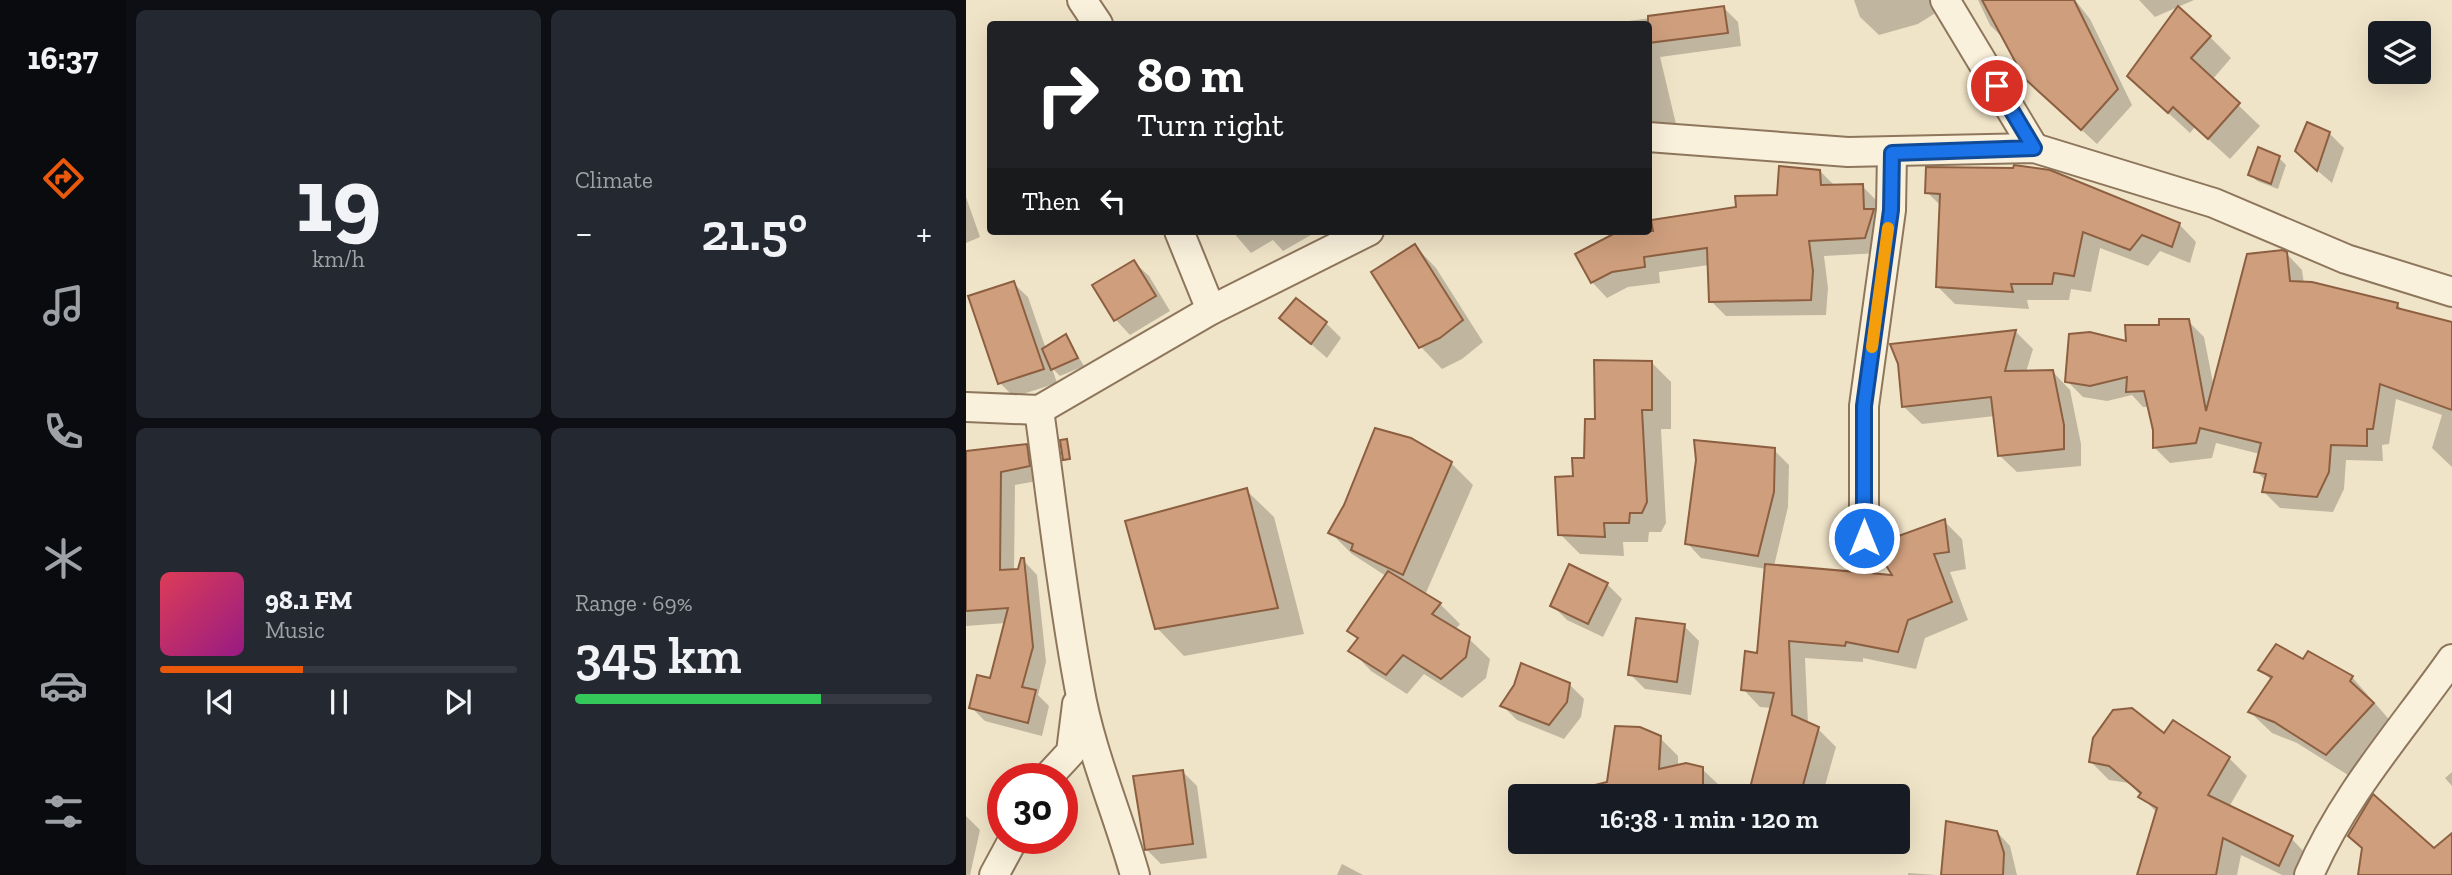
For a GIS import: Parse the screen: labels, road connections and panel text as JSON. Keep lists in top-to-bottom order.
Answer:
{
  "page": {
    "tabs": "16:37",
    "tile": [
      ["19", "km/h"],
      "Climate",
      ["Range · 69%", "345 km"]
    ],
    "turn": ["80 m", "Turn right"],
    "then": "Then",
    "heat": ["−", "21.5°", "+"],
    "song": ["98.1 FM", "Music"],
    "limit": "30",
    "trip": "16:38 · 1 min · 120 m"
  }
}
